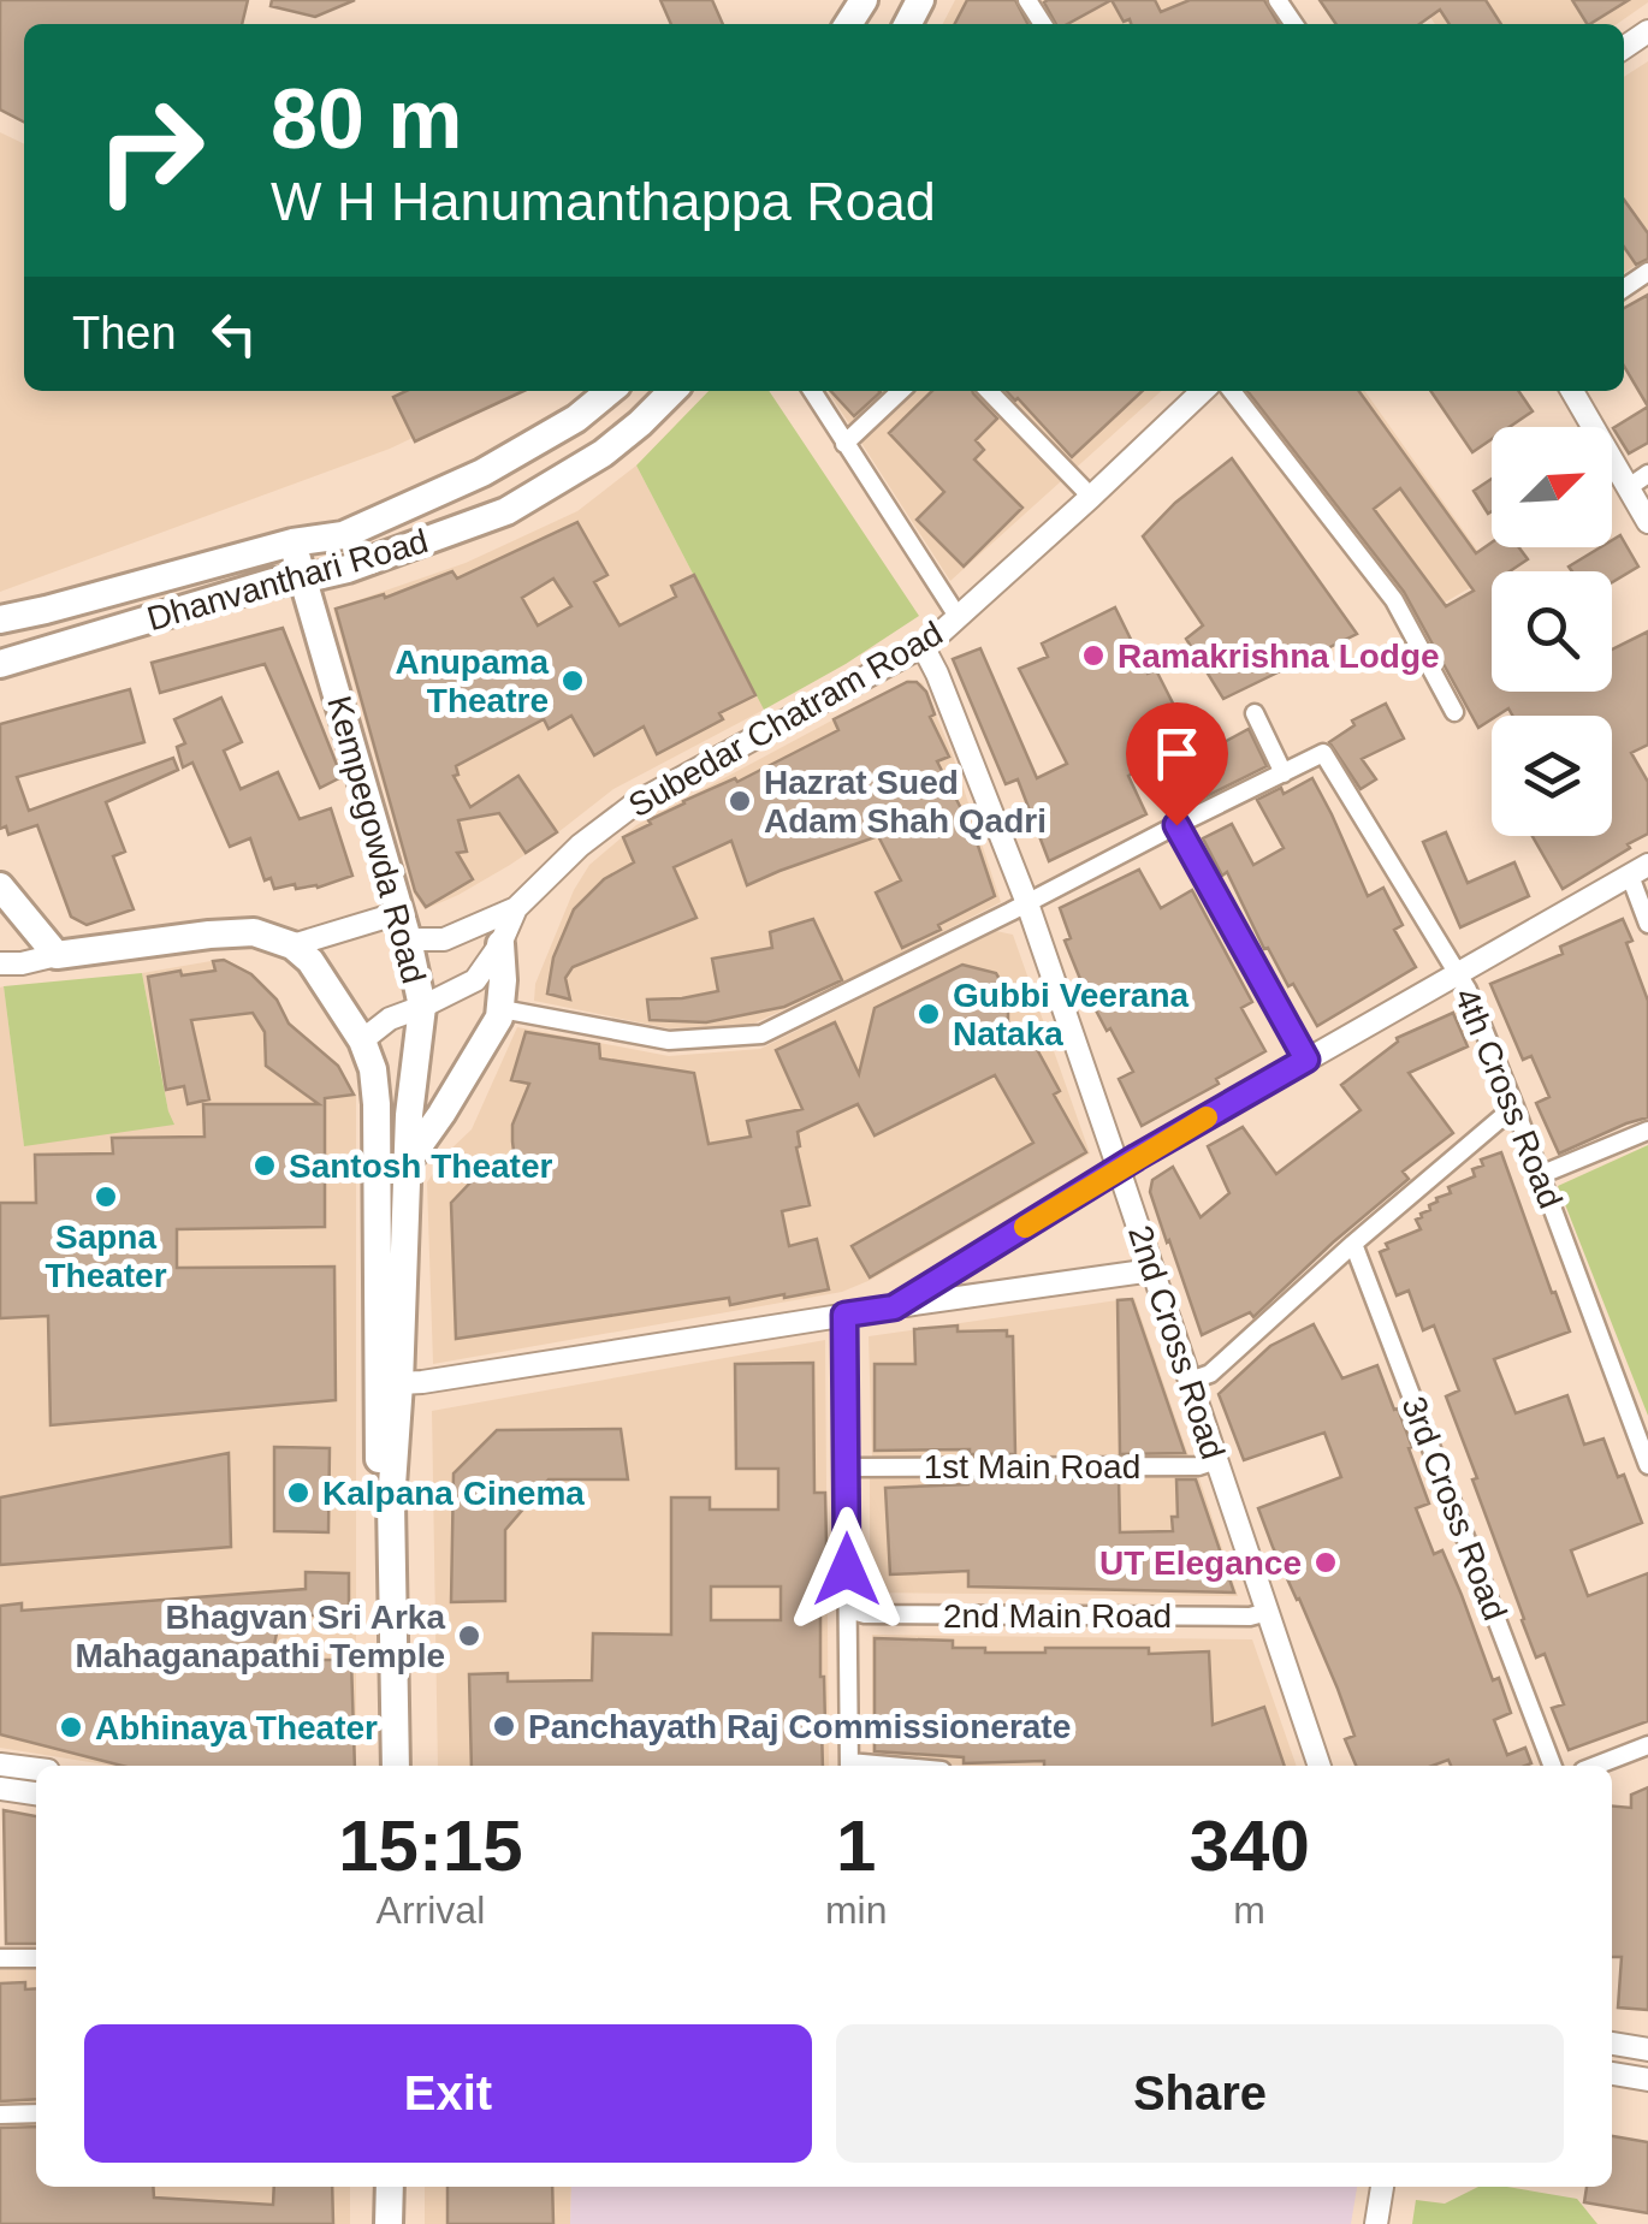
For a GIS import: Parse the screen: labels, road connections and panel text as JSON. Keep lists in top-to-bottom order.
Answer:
{
  "streets": {
    "main road": ["Dhanvanthari Road", "Kempegowda Road"],
    "street": [
      "Subedar Chatram Road",
      "4th Cross Road",
      "2nd Cross Road",
      "1st Main Road",
      "3rd Cross Road",
      "2nd Main Road"
    ]
  },
  "crossings": [
    ["Dhanvanthari Road", "Kempegowda Road"],
    ["Subedar Chatram Road", "Kempegowda Road"],
    ["Subedar Chatram Road", "2nd Cross Road"],
    ["2nd Cross Road", "1st Main Road"],
    ["2nd Cross Road", "2nd Main Road"]
  ],
  "places": [
    "Ramakrishna Lodge",
    "Anupama Theatre",
    "Hazrat Sued Adam Shah Qadri",
    "Gubbi Veerana Nataka",
    "Santosh Theater",
    "Sapna Theater",
    "Kalpana Cinema",
    "UT Elegance",
    "Bhagvan Sri Arka Mahaganapathi Temple",
    "Panchayath Raj Commissionerate",
    "Abhinaya Theater"
  ],
  "north": "top right",
  "page": {
    "turn": ["80 m", "W H Hanumanthappa Road"],
    "then": "Then",
    "eta": [
      "15:15",
      "Arrival",
      "1",
      "min",
      "340",
      "m"
    ],
    "buttons": ["Exit", "Share"]
  }
}
